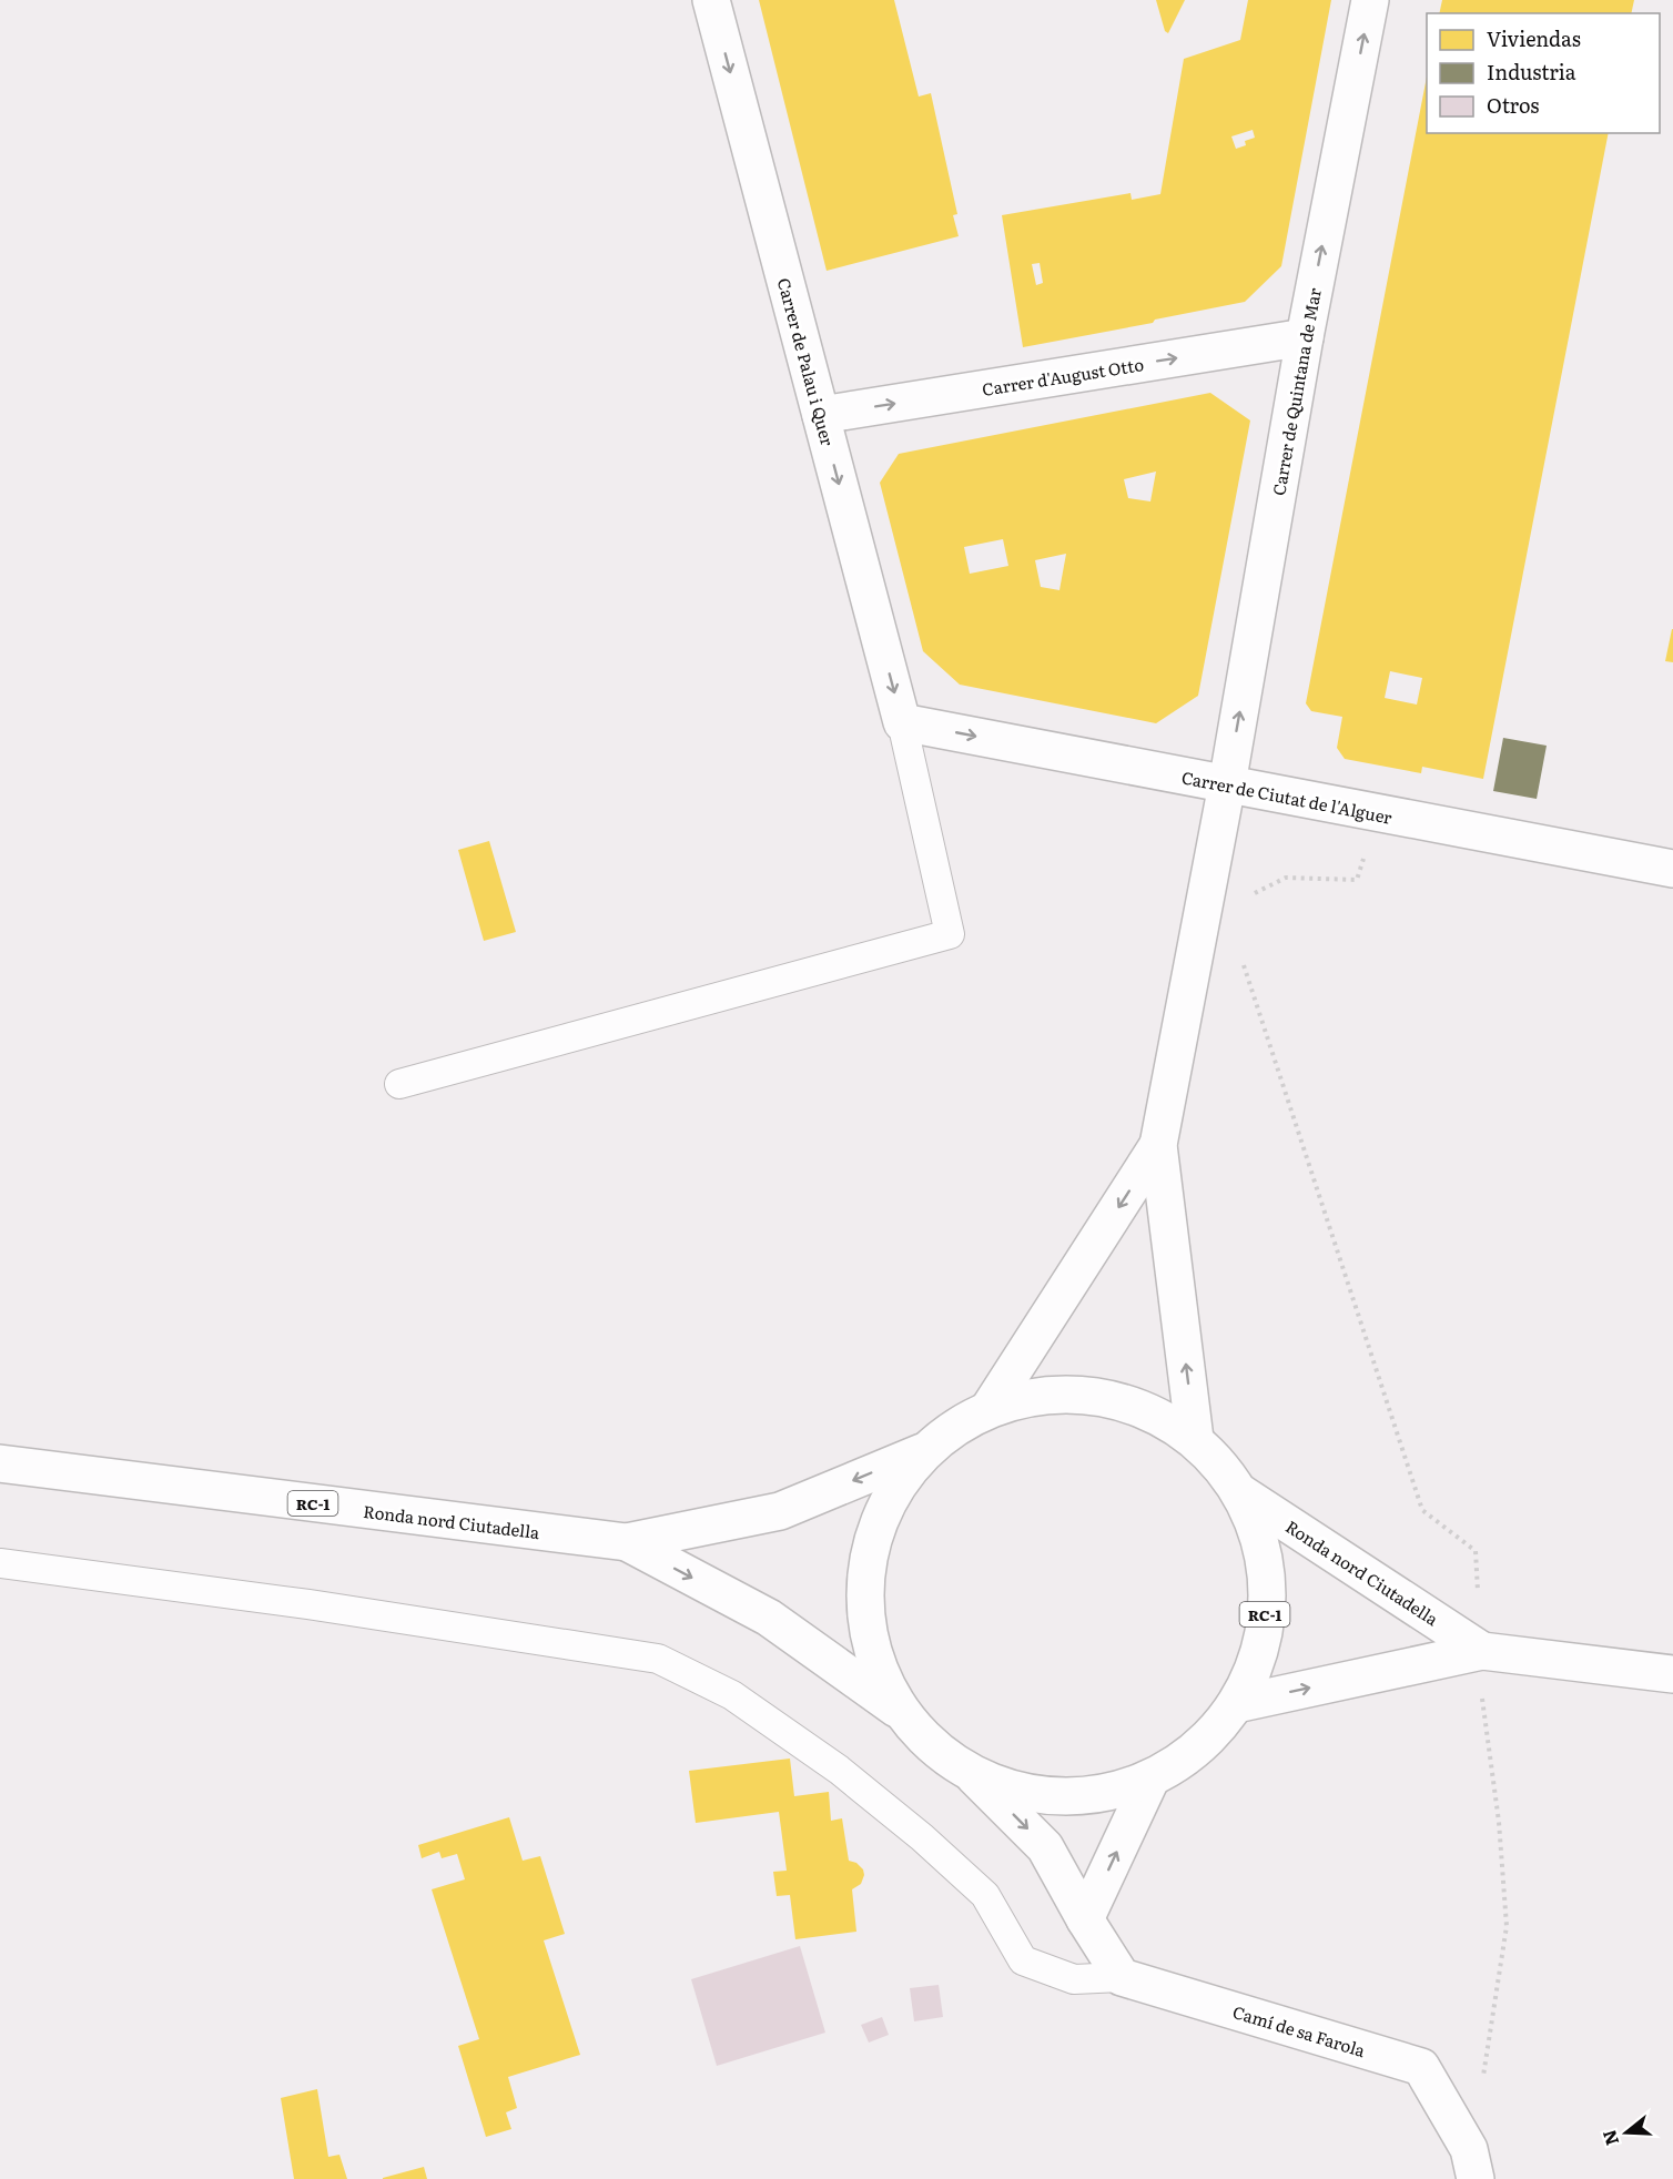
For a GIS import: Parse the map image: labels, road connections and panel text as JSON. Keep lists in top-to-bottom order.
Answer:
{
  "streets": {
    "street": [
      "Carrer de Palau i Quer",
      "Carrer d'August Otto",
      "Carrer de Quintana de Mar",
      "Carrer de Ciutat de l'Alguer",
      "RC-1",
      "Ronda nord Ciutadella",
      "Camí de sa Farola"
    ]
  },
  "crossings": [
    ["Carrer de Palau i Quer", "Carrer d'August Otto"],
    ["Carrer de Palau i Quer", "Carrer de Ciutat de l'Alguer"],
    ["Carrer d'August Otto", "Carrer de Quintana de Mar"],
    ["Carrer de Quintana de Mar", "Carrer de Ciutat de l'Alguer"],
    ["RC-1", "Ronda nord Ciutadella"]
  ],
  "one_way": [
    "Carrer de Palau i Quer",
    "Carrer d'August Otto",
    "Carrer de Quintana de Mar",
    "Carrer de Ciutat de l'Alguer"
  ],
  "legend": ["Viviendas", "Industria", "Otros"],
  "north": "left"
}
